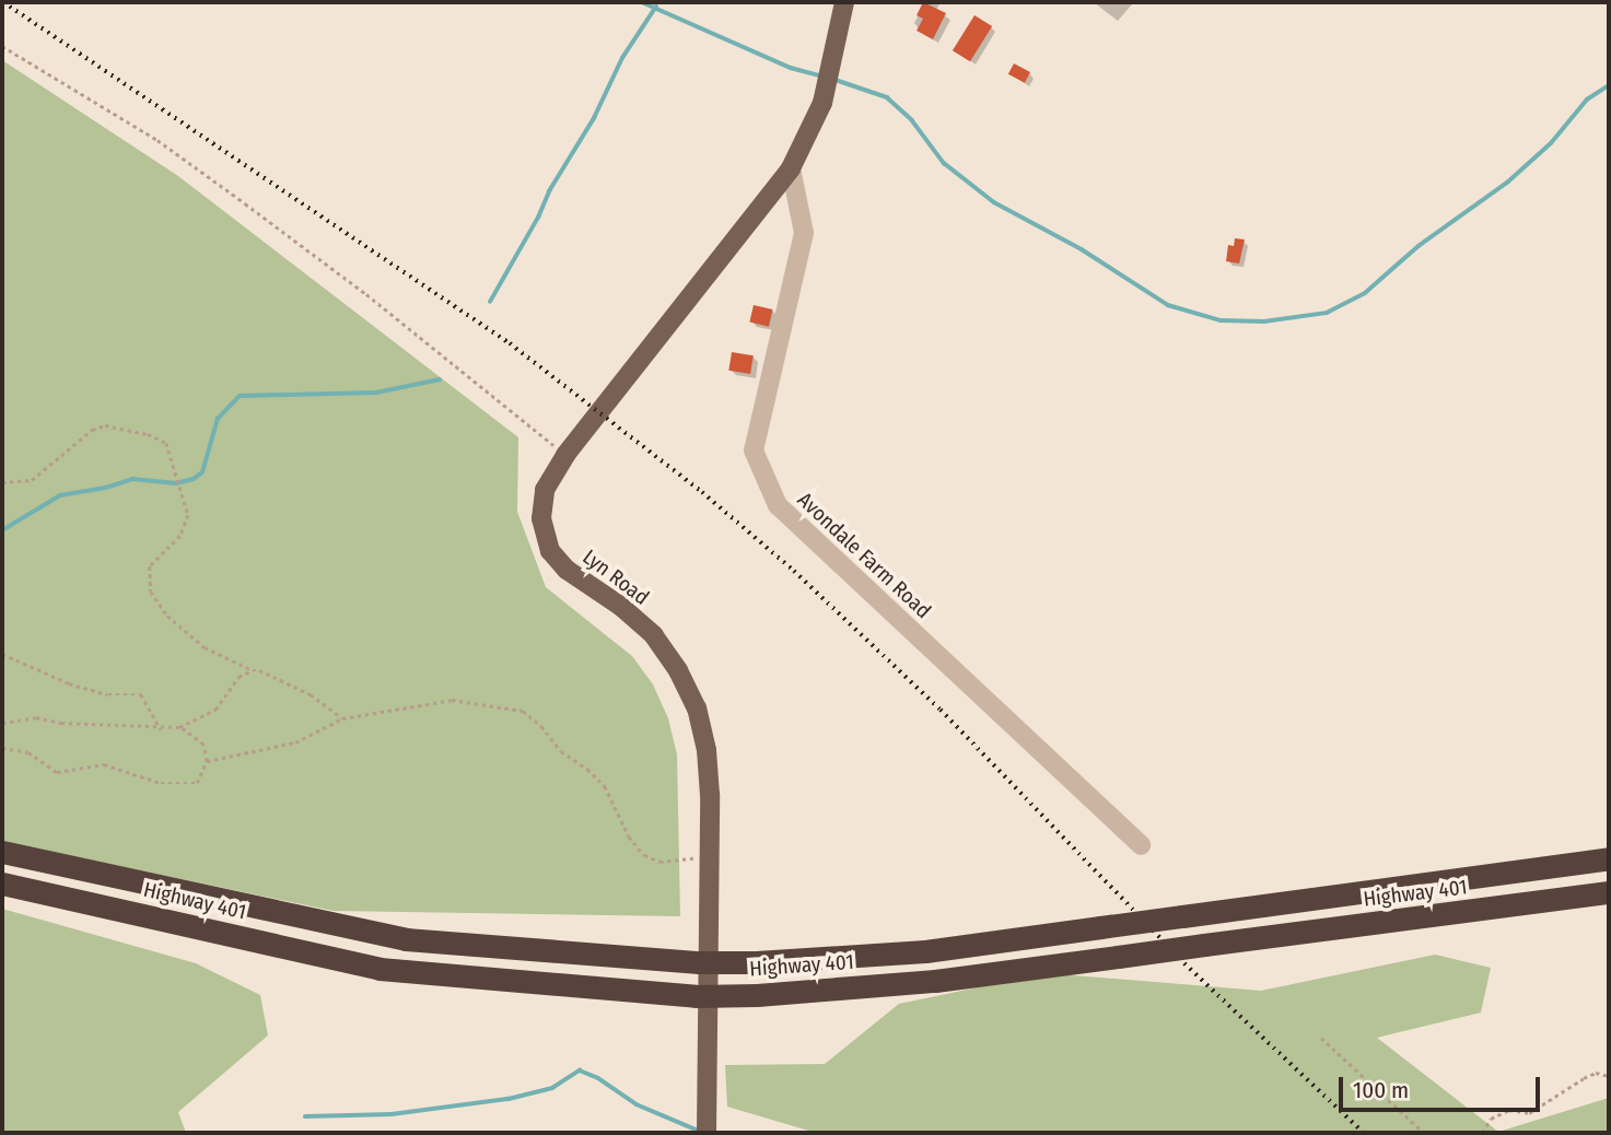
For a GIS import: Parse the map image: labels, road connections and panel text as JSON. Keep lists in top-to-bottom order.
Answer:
{
  "streets": {
    "highway": ["Highway 401"],
    "main road": ["Lyn Road"],
    "street": ["Avondale Farm Road"]
  },
  "crossings": [
    ["Avondale Farm Road", "Lyn Road"]
  ],
  "scale_bar": "100 m"
}
